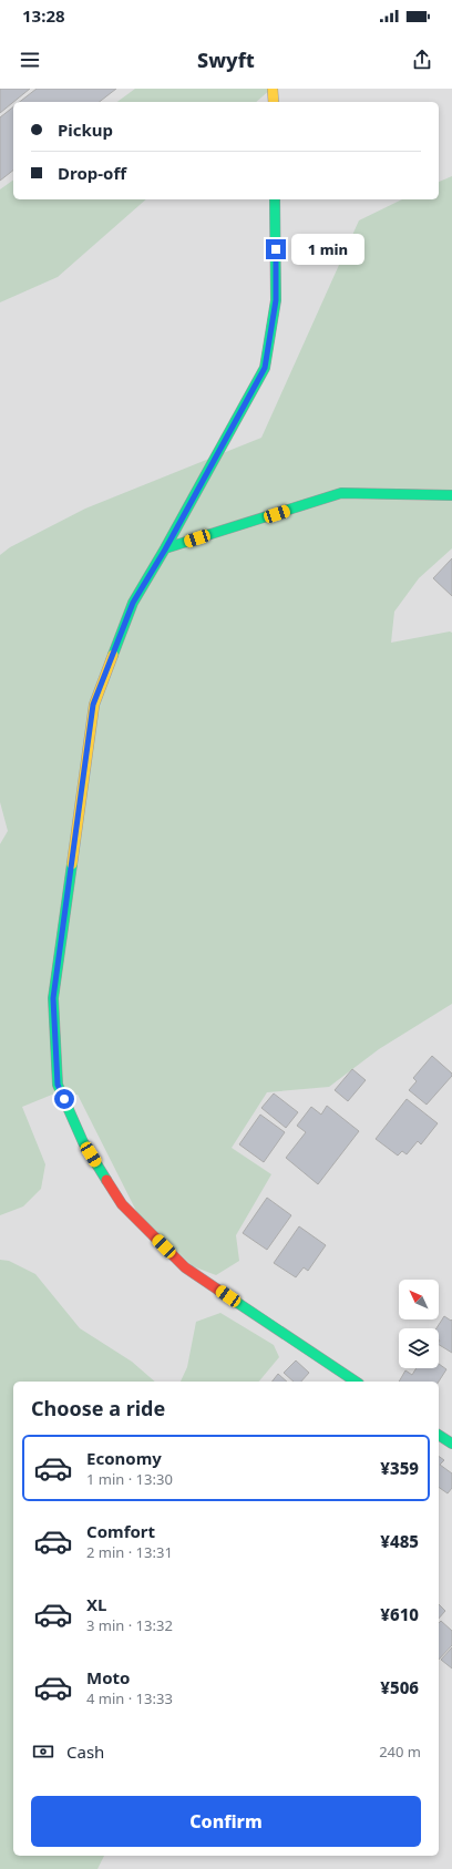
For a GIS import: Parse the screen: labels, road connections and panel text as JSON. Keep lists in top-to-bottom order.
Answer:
{
  "north": "top left",
  "page": {
    "status": "13:28",
    "header": "Swyft",
    "banner": ["Pickup", "Drop-off"],
    "bubble": "1 min",
    "heading": "Choose a ride",
    "list": [
      {
        "name": "Economy",
        "note": "1 min · 13:30",
        "value": "¥359"
      },
      {
        "name": "Comfort",
        "note": "2 min · 13:31",
        "value": "¥485"
      },
      {
        "name": "XL",
        "note": "3 min · 13:32",
        "value": "¥610"
      },
      {
        "name": "Moto",
        "note": "4 min · 13:33",
        "value": "¥506"
      }
    ],
    "pay": ["Cash", "240 m"],
    "buttons": "Confirm"
  }
}
